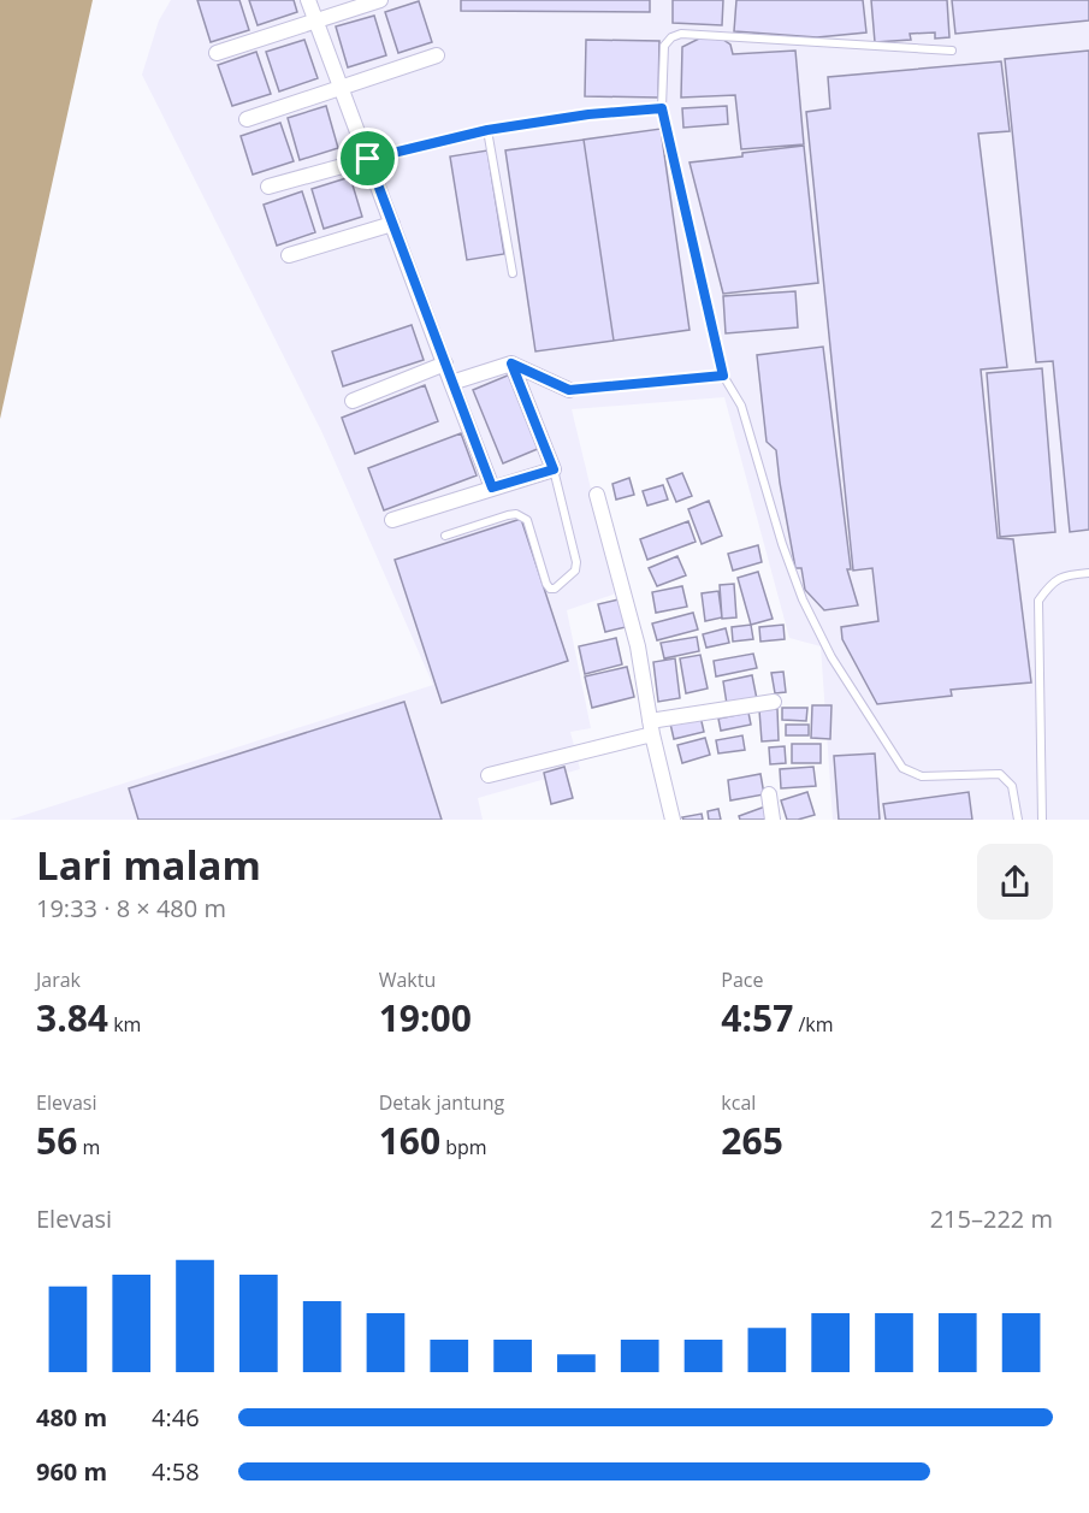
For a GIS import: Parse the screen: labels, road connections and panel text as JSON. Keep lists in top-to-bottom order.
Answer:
{
  "page": {
    "heading": ["Lari malam", "19:33 · 8 × 480 m"],
    "stats": [
      ["Jarak", "3.84 km"],
      ["Waktu", "19:00"],
      ["Pace", "4:57 /km"],
      ["Elevasi", "56 m"],
      ["Detak jantung", "160 bpm"],
      ["kcal", "265"]
    ],
    "chart": ["Elevasi", "215–222 m"],
    "list": [
      {
        "name": "480 m",
        "note": "4:46"
      },
      {
        "name": "960 m",
        "note": "4:58"
      }
    ]
  }
}
